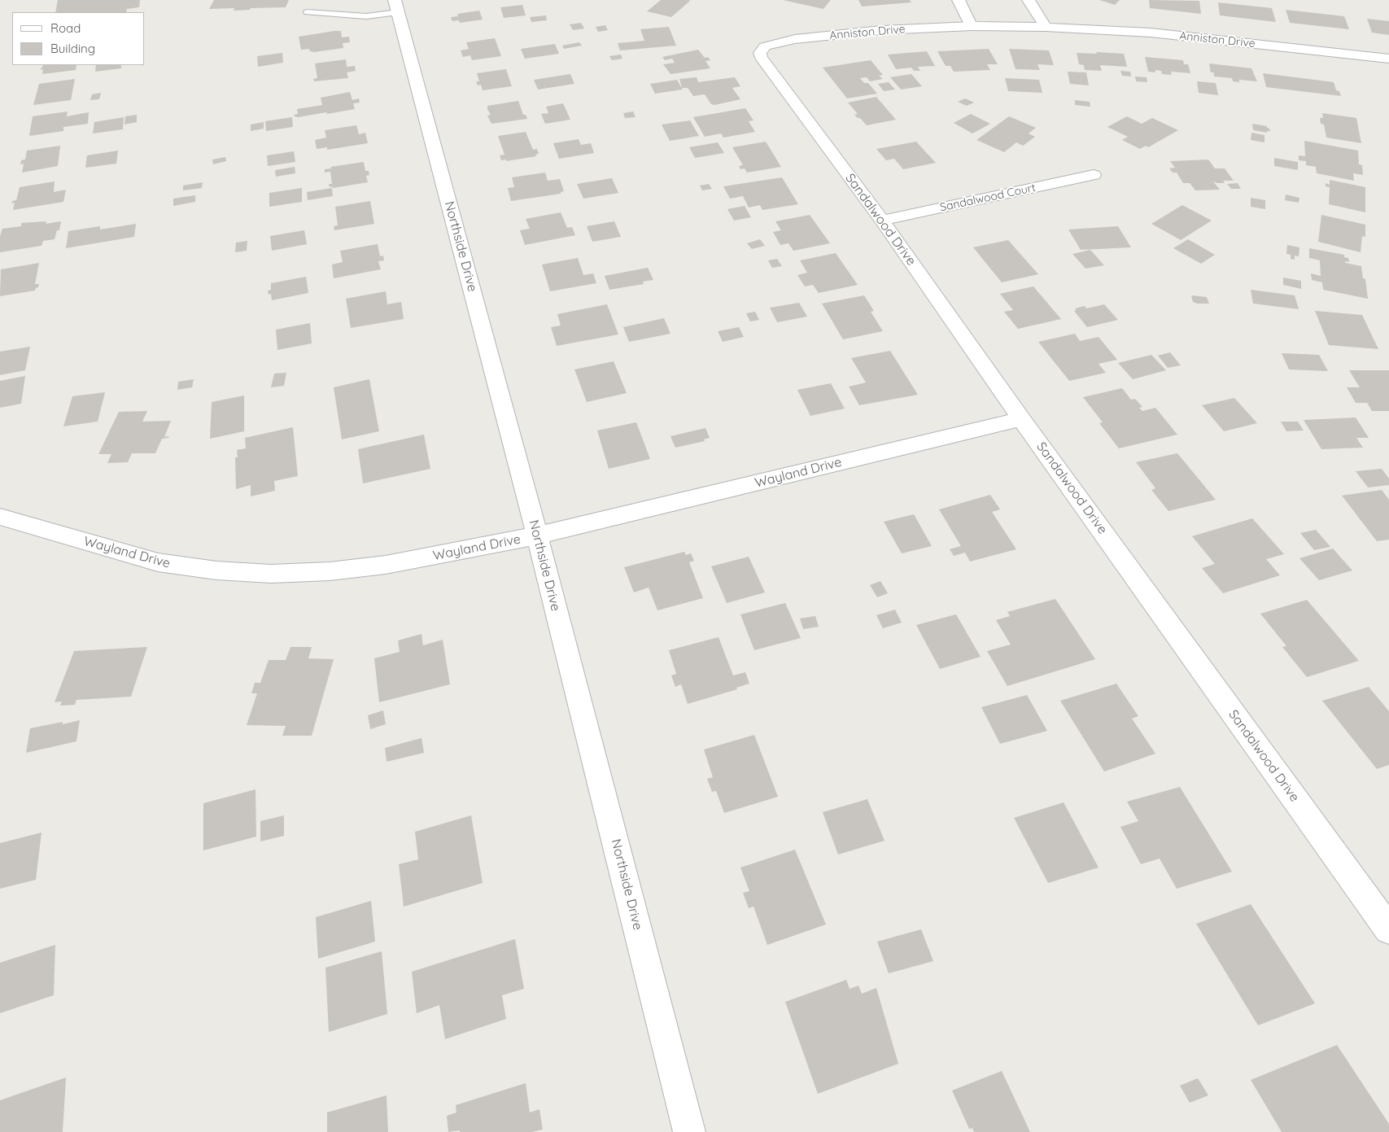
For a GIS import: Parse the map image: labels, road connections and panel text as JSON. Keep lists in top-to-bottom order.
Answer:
{
  "streets": {
    "street": [
      "Anniston Drive",
      "Sandalwood Court",
      "Sandalwood Drive",
      "Northside Drive",
      "Wayland Drive"
    ]
  },
  "crossings": [
    ["Anniston Drive", "Sandalwood Drive"],
    ["Sandalwood Court", "Sandalwood Drive"],
    ["Sandalwood Drive", "Wayland Drive"],
    ["Northside Drive", "Wayland Drive"]
  ],
  "legend": ["Road", "Building"]
}
